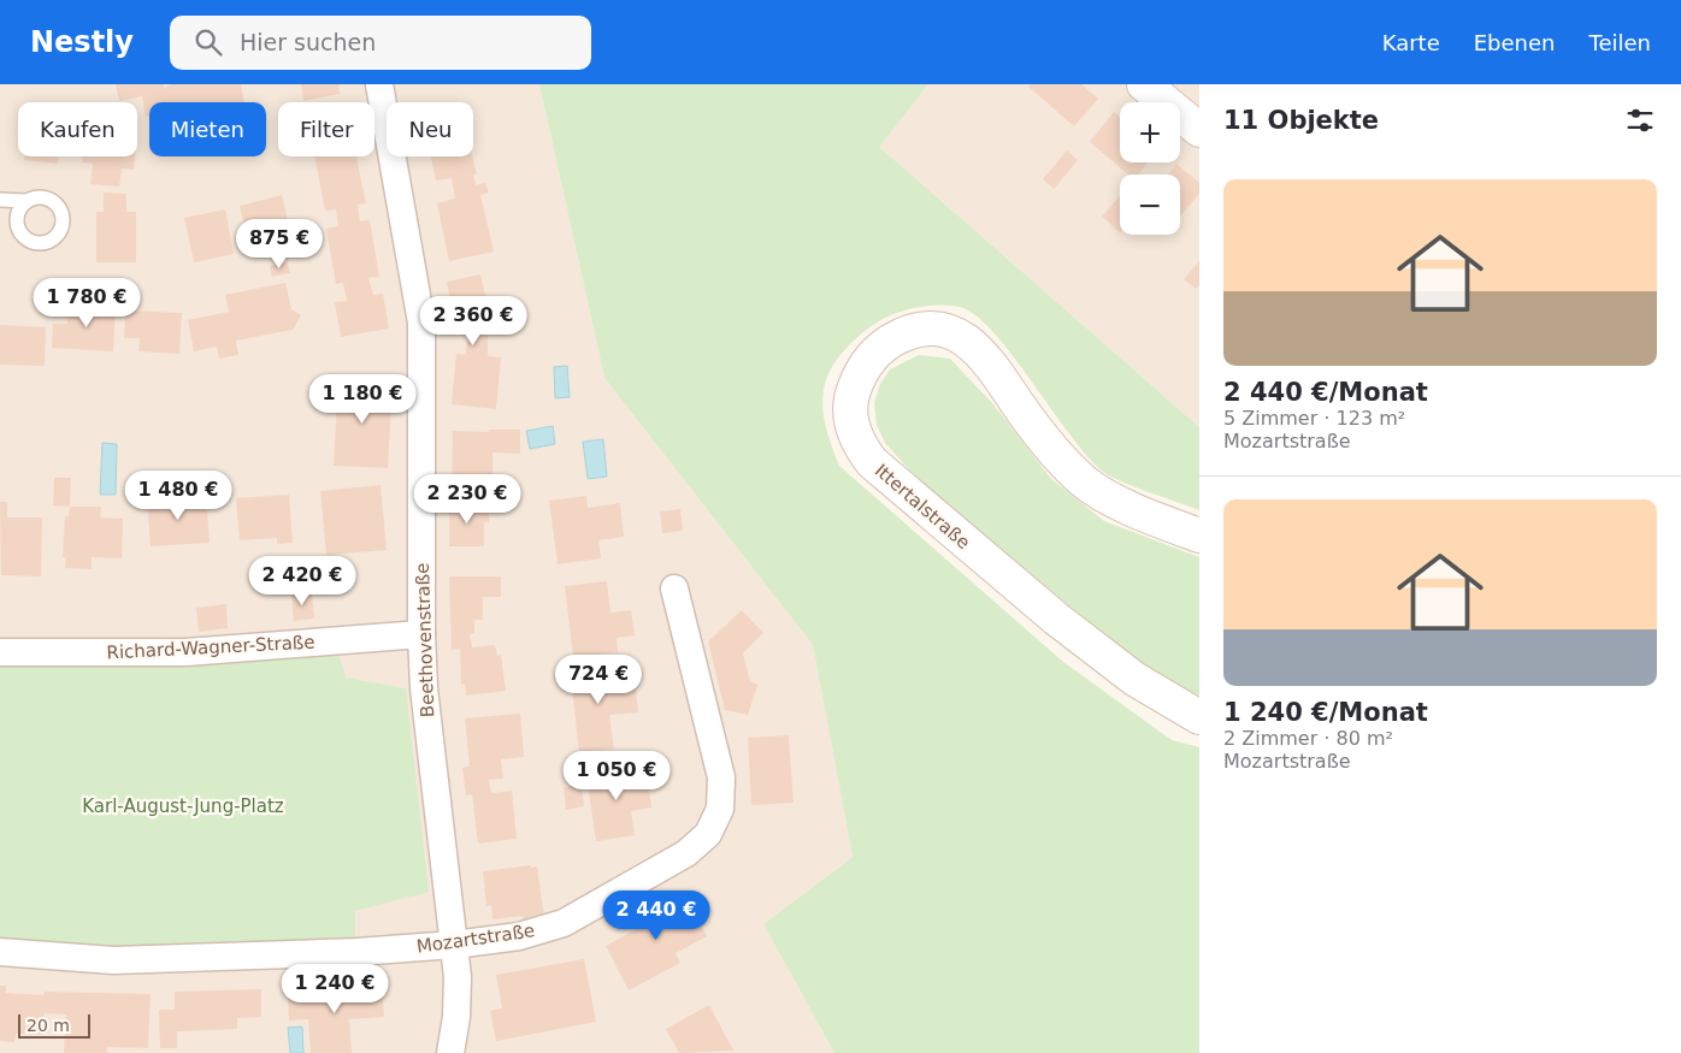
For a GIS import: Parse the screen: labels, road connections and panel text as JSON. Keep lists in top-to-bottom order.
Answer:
{
  "streets": {
    "main road": ["Ittertalstraße"],
    "street": ["Beethovenstraße", "Richard-Wagner-Straße", "Mozartstraße"]
  },
  "crossings": [
    ["Beethovenstraße", "Richard-Wagner-Straße"],
    ["Beethovenstraße", "Mozartstraße"]
  ],
  "parks": ["Karl-August-Jung-Platz"],
  "scale_bar": "20 m",
  "page": {
    "header": "Nestly",
    "search": "Hier suchen",
    "nav": ["Karte", "Ebenen", "Teilen"],
    "heading": "11 Objekte",
    "map_buttons": ["+", "−"],
    "chip": [
      "Kaufen",
      "Mieten",
      "Filter",
      "Neu"
    ],
    "list": [
      {
        "name": "2 440 €/Monat",
        "note": "5 Zimmer · 123 m² · Mozartstraße"
      },
      {
        "name": "1 240 €/Monat",
        "note": "2 Zimmer · 80 m² · Mozartstraße"
      }
    ],
    "price": [
      "875 €",
      "1 780 €",
      "2 360 €",
      "1 180 €",
      "1 480 €",
      "2 230 €",
      "2 420 €",
      "724 €",
      "1 050 €",
      "2 440 €",
      "1 240 €"
    ],
    "scale": "20 m"
  }
}
